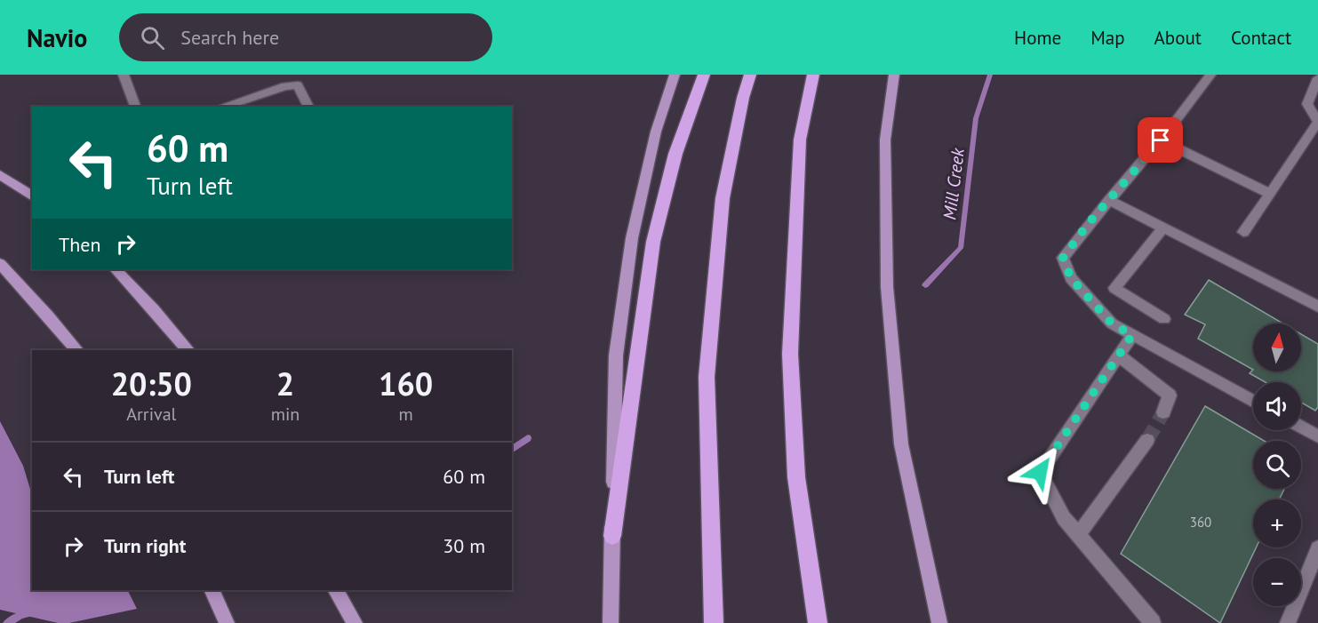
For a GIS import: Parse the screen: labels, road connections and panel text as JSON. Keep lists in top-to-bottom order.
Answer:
{
  "water": ["Mill Creek"],
  "house_numbers": ["360"],
  "north": "top",
  "page": {
    "header": "Navio",
    "search": "Search here",
    "nav": [
      "Home",
      "Map",
      "About",
      "Contact"
    ],
    "turn": ["60 m", "Turn left"],
    "then": "Then",
    "map_buttons": ["+", "−"],
    "eta": [
      "20:50",
      "Arrival",
      "2",
      "min",
      "160",
      "m"
    ],
    "list": [
      {
        "name": "Turn left",
        "value": "60 m"
      },
      {
        "name": "Turn right",
        "value": "30 m"
      }
    ]
  }
}
